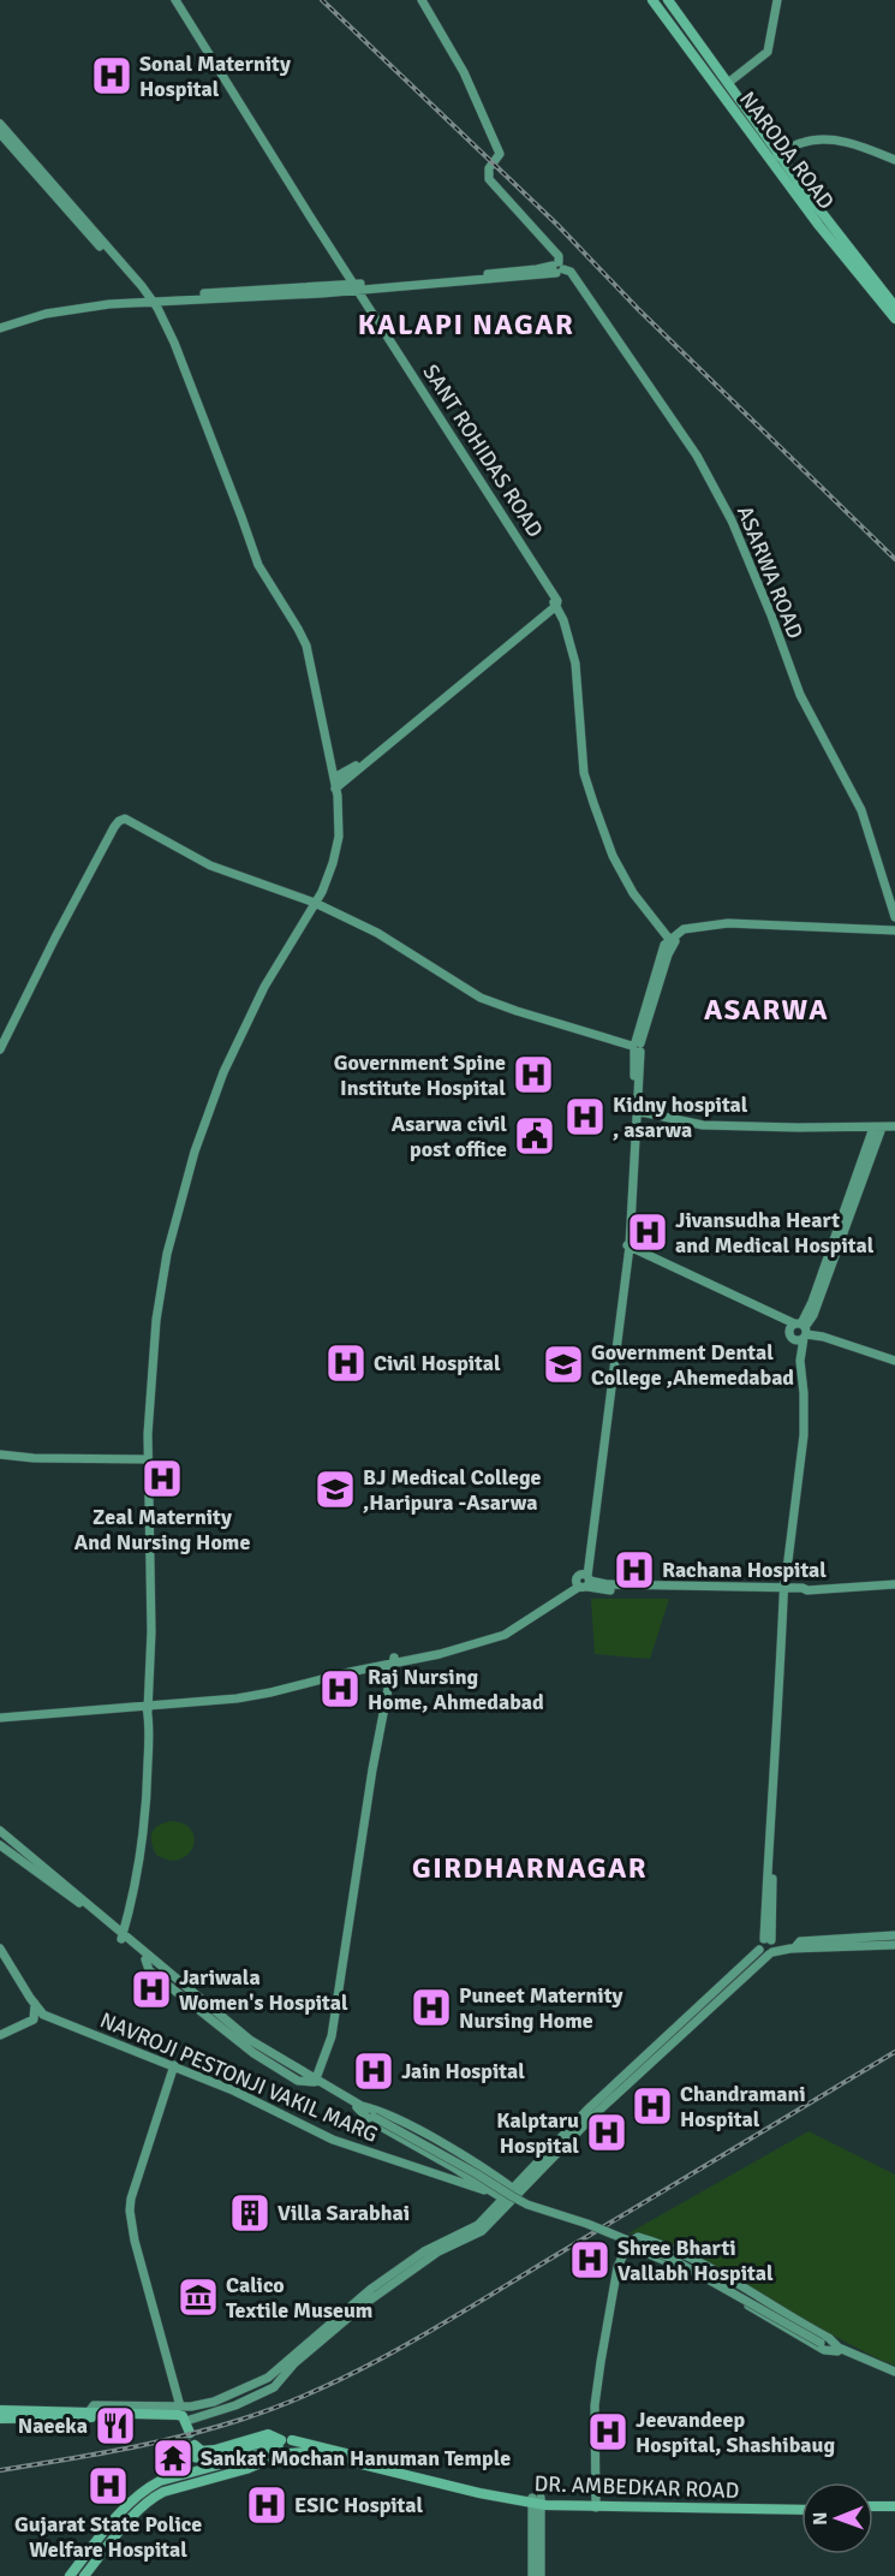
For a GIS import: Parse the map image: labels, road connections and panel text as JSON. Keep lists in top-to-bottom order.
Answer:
{
  "streets": {
    "main road": ["NARODA ROAD", "DR. AMBEDKAR ROAD"],
    "street": ["SANT ROHIDAS ROAD", "ASARWA ROAD", "NAVROJI PESTONJI VAKIL MARG"]
  },
  "districts": ["KALAPI NAGAR", "ASARWA", "GIRDHARNAGAR"],
  "places": {
    "hospital": [
      "Sonal Maternity Hospital",
      "Government Spine Institute Hospital",
      "Kidny hospital , asarwa",
      "Jivansudha Heart and Medical Hospital",
      "Civil Hospital",
      "Zeal Maternity And Nursing Home",
      "Rachana Hospital",
      "Raj Nursing Home, Ahmedabad",
      "Jariwala Women's Hospital",
      "Puneet Maternity Nursing Home",
      "Jain Hospital",
      "Chandramani Hospital",
      "Kalptaru Hospital",
      "Shree Bharti Vallabh Hospital",
      "Jeevandeep Hospital, Shashibaug",
      "Gujarat State Police Welfare Hospital",
      "ESIC Hospital"
    ],
    "public building": ["Asarwa civil post office"],
    "school or university": ["Government Dental College ,Ahemedabad", "BJ Medical College ,Haripura -Asarwa"],
    "building": ["Villa Sarabhai"],
    "museum": ["Calico Textile Museum"],
    "restaurant": ["Naeeka"],
    "temple": ["Sankat Mochan Hanuman Temple"]
  },
  "north": "left"
}
